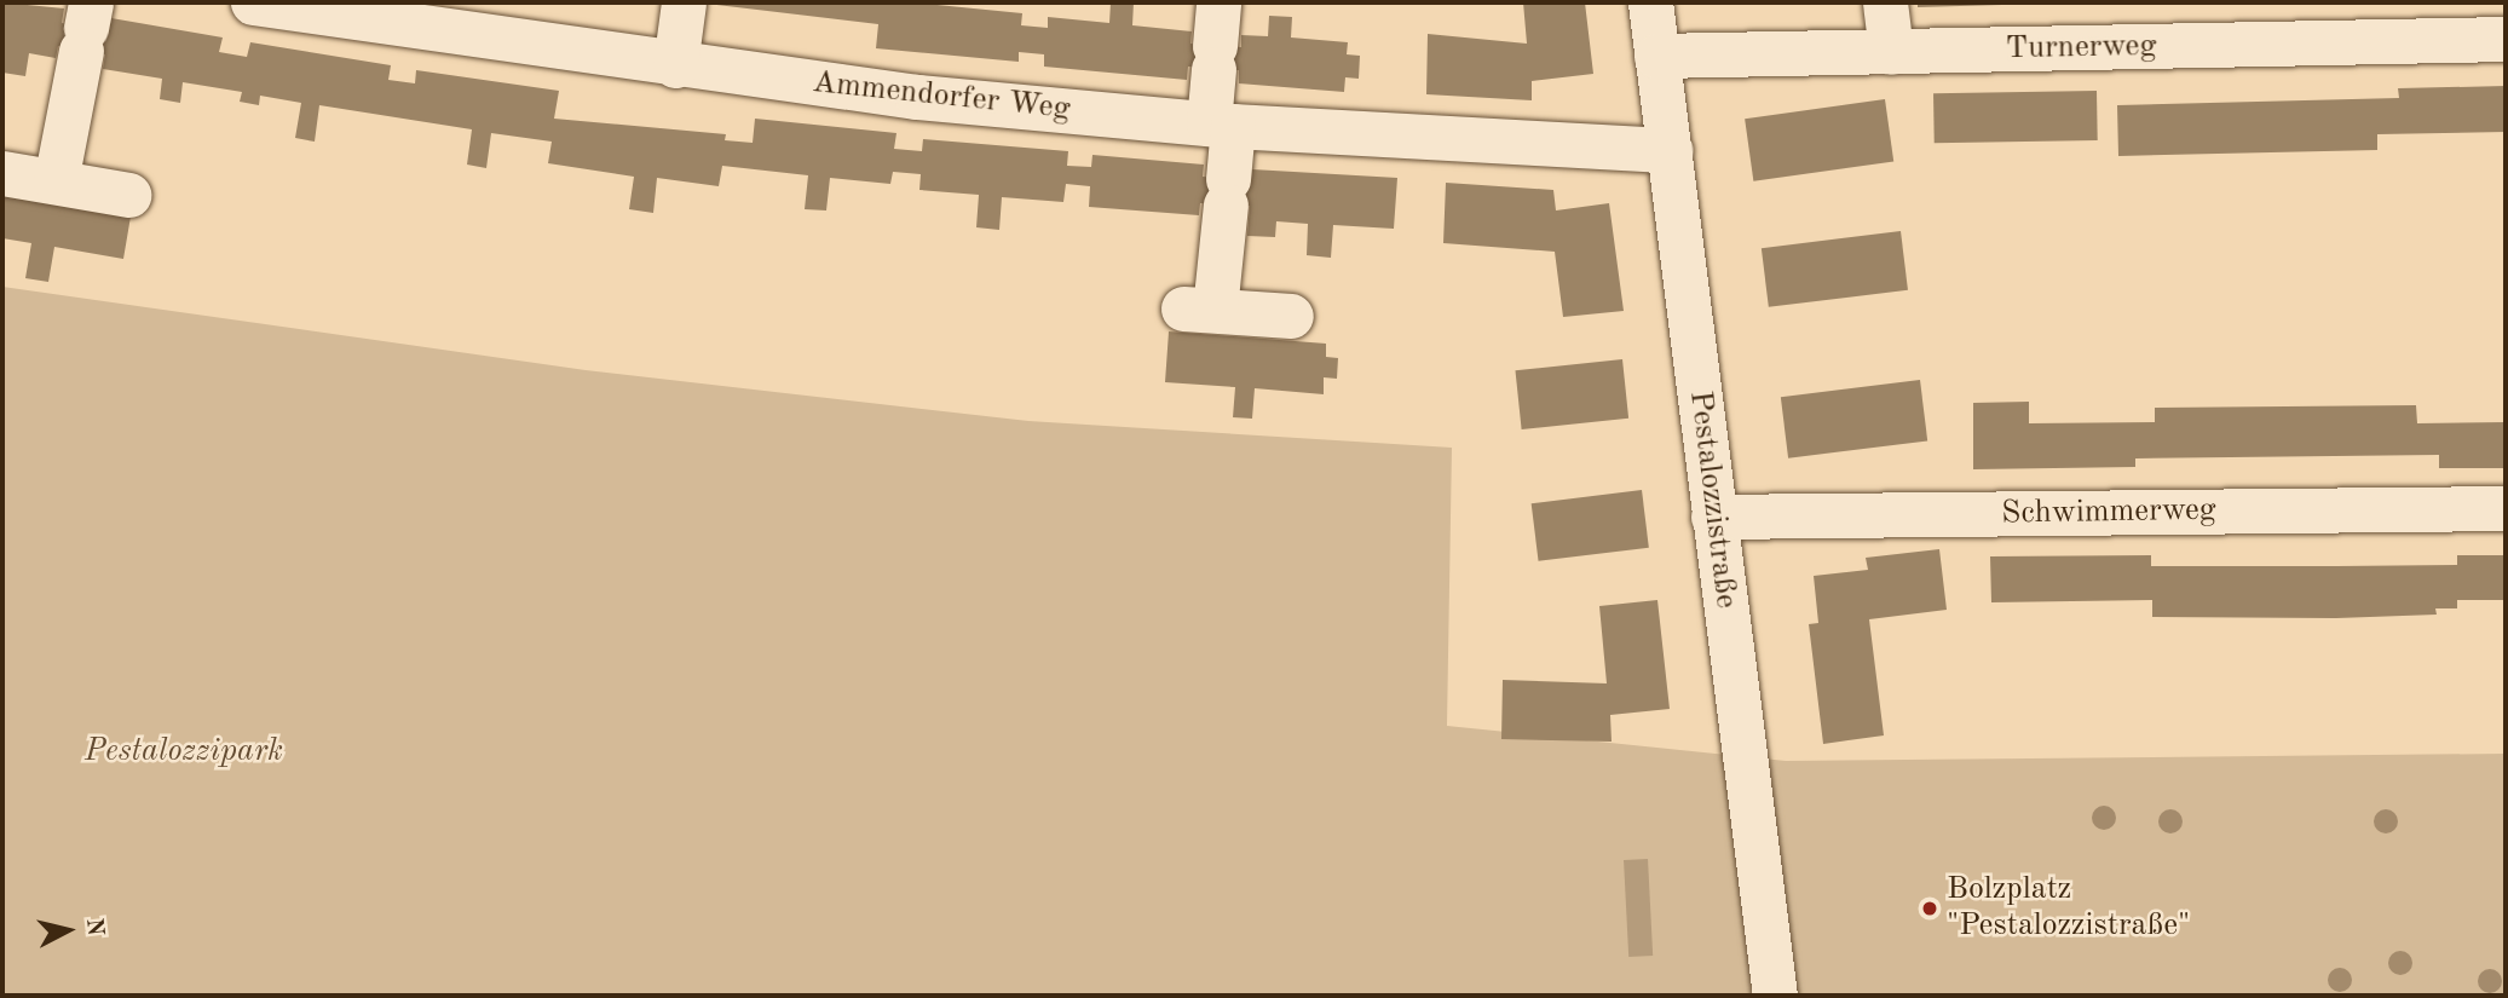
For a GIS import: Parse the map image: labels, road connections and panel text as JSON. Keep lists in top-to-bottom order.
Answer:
{
  "streets": {
    "street": [
      "Turnerweg",
      "Ammendorfer Weg",
      "Pestalozzistraße",
      "Schwimmerweg"
    ]
  },
  "crossings": [
    ["Turnerweg", "Pestalozzistraße"],
    ["Ammendorfer Weg", "Pestalozzistraße"],
    ["Pestalozzistraße", "Schwimmerweg"]
  ],
  "parks": ["Pestalozzipark"],
  "places": ["Bolzplatz \"Pestalozzistraße\""],
  "north": "right"
}
